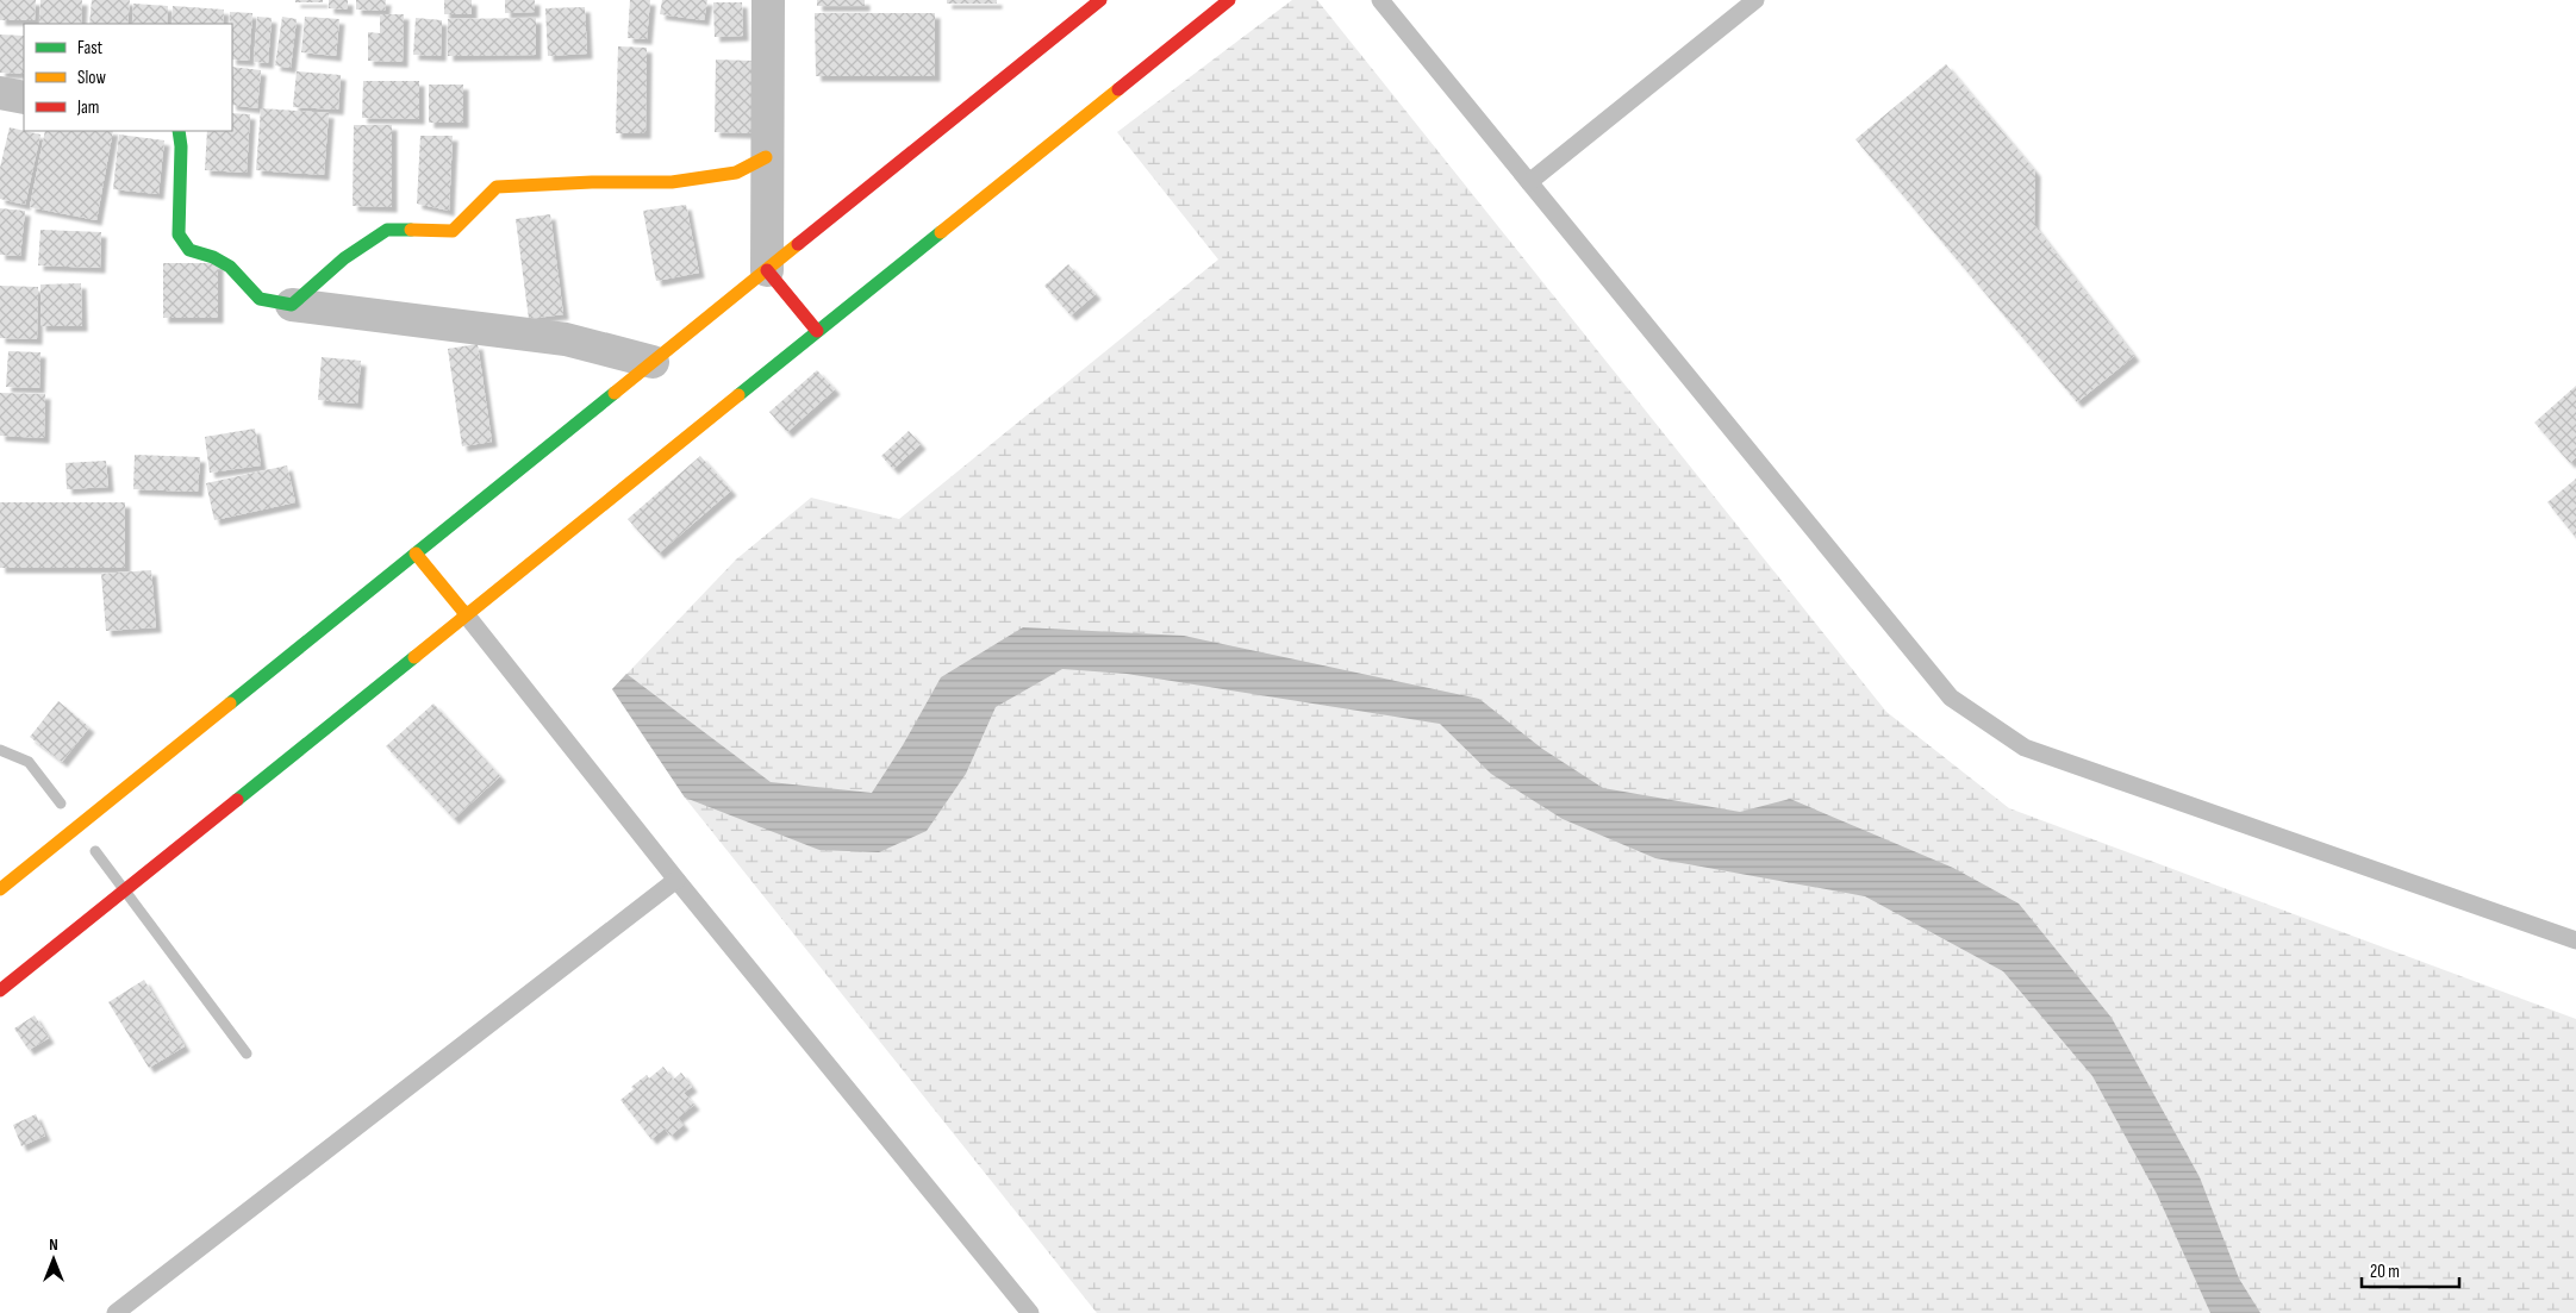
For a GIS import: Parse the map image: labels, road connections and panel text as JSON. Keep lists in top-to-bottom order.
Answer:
{
  "legend": ["Fast", "Slow", "Jam"],
  "scale_bar": "20 m",
  "north": "top"
}
